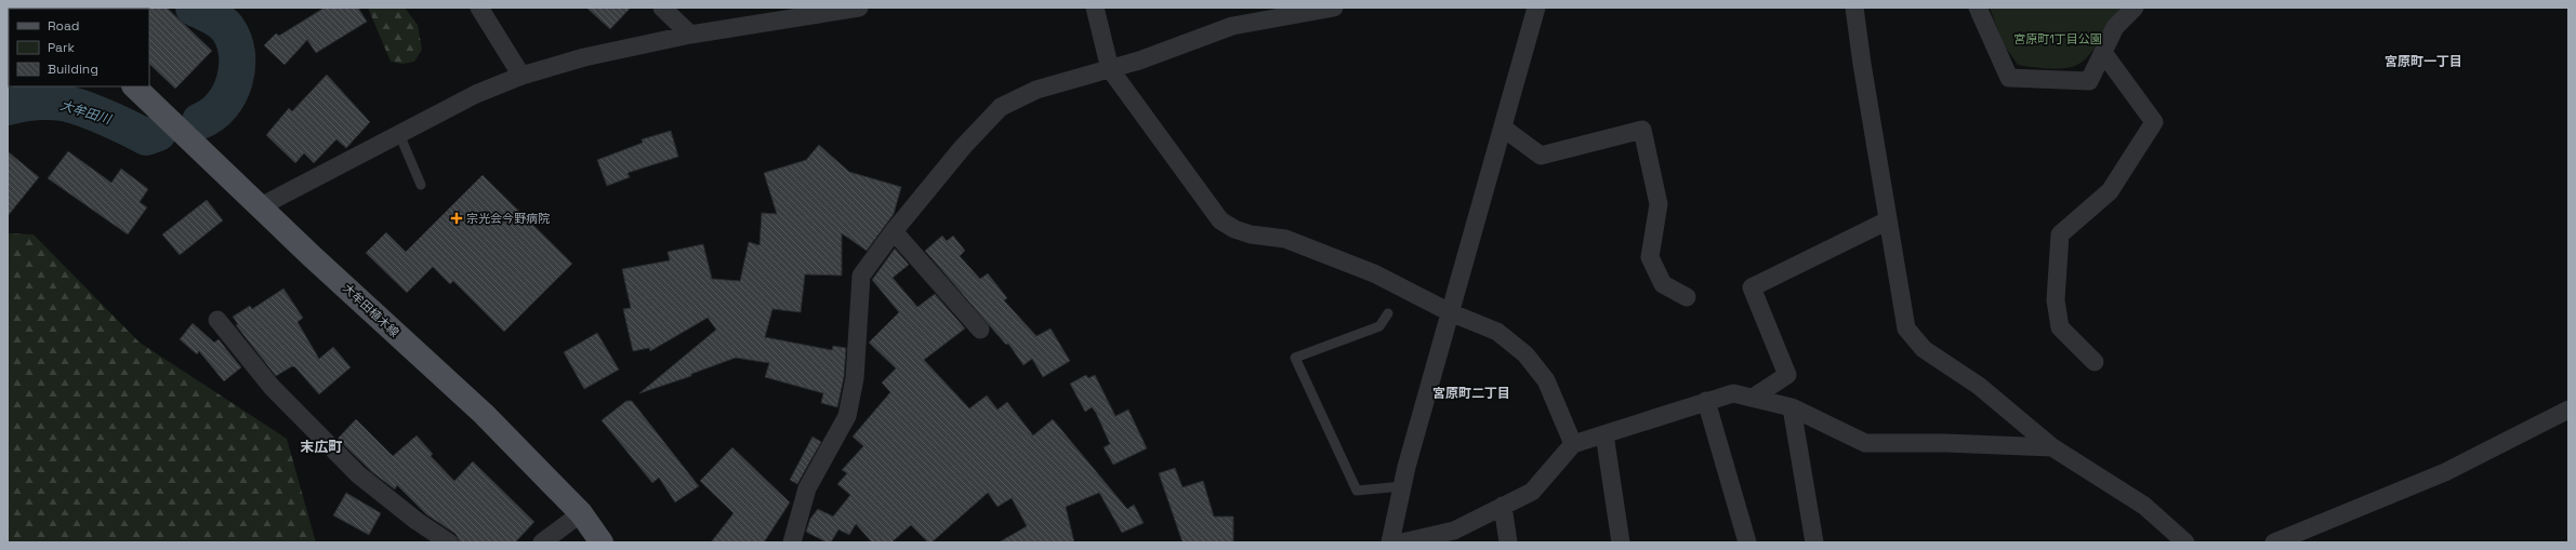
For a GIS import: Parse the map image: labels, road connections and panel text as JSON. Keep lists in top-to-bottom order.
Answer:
{
  "streets": {
    "main road": ["大牟田植木線"]
  },
  "districts": ["宮原町一丁目", "宮原町二丁目", "末広町"],
  "water": ["大牟田川"],
  "parks": ["宮原町1丁目公園"],
  "places": {
    "health": ["宗光会今野病院"]
  },
  "legend": ["Road", "Park", "Building"]
}
